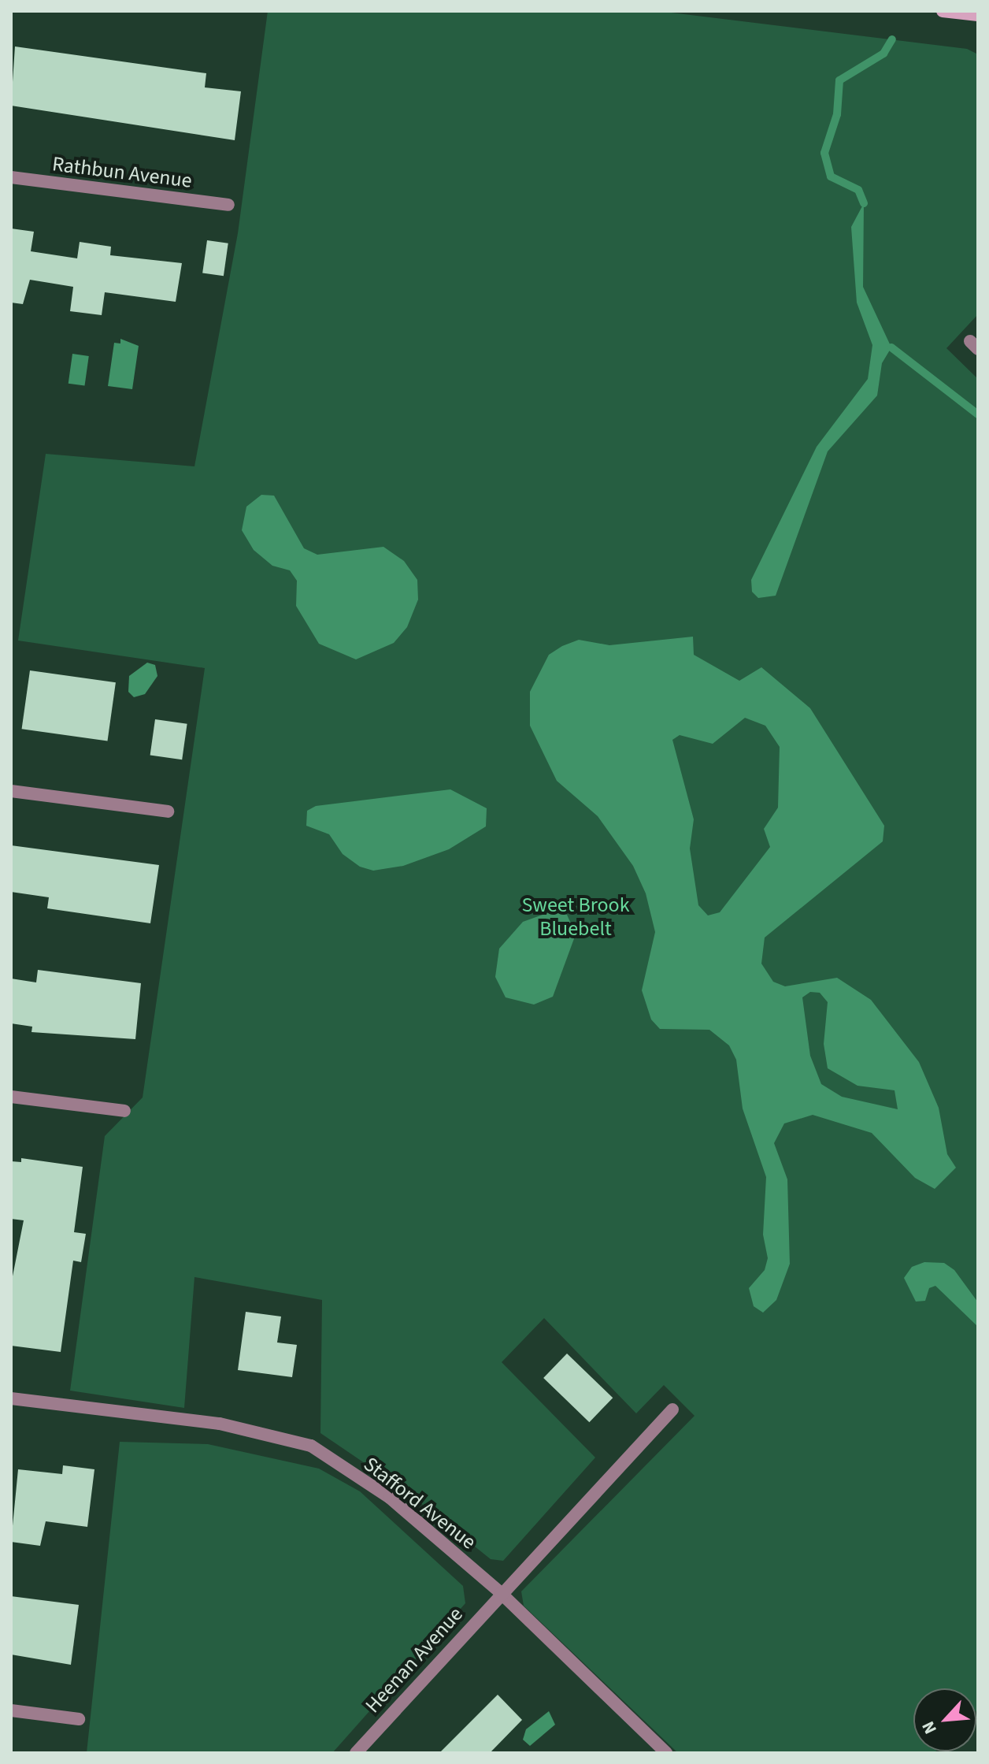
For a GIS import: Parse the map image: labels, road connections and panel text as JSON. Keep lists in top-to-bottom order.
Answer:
{
  "streets": {
    "street": ["Rathbun Avenue", "Stafford Avenue", "Heenan Avenue"]
  },
  "crossings": [
    ["Stafford Avenue", "Heenan Avenue"]
  ],
  "parks": ["Sweet Brook Bluebelt"],
  "north": "bottom left"
}
